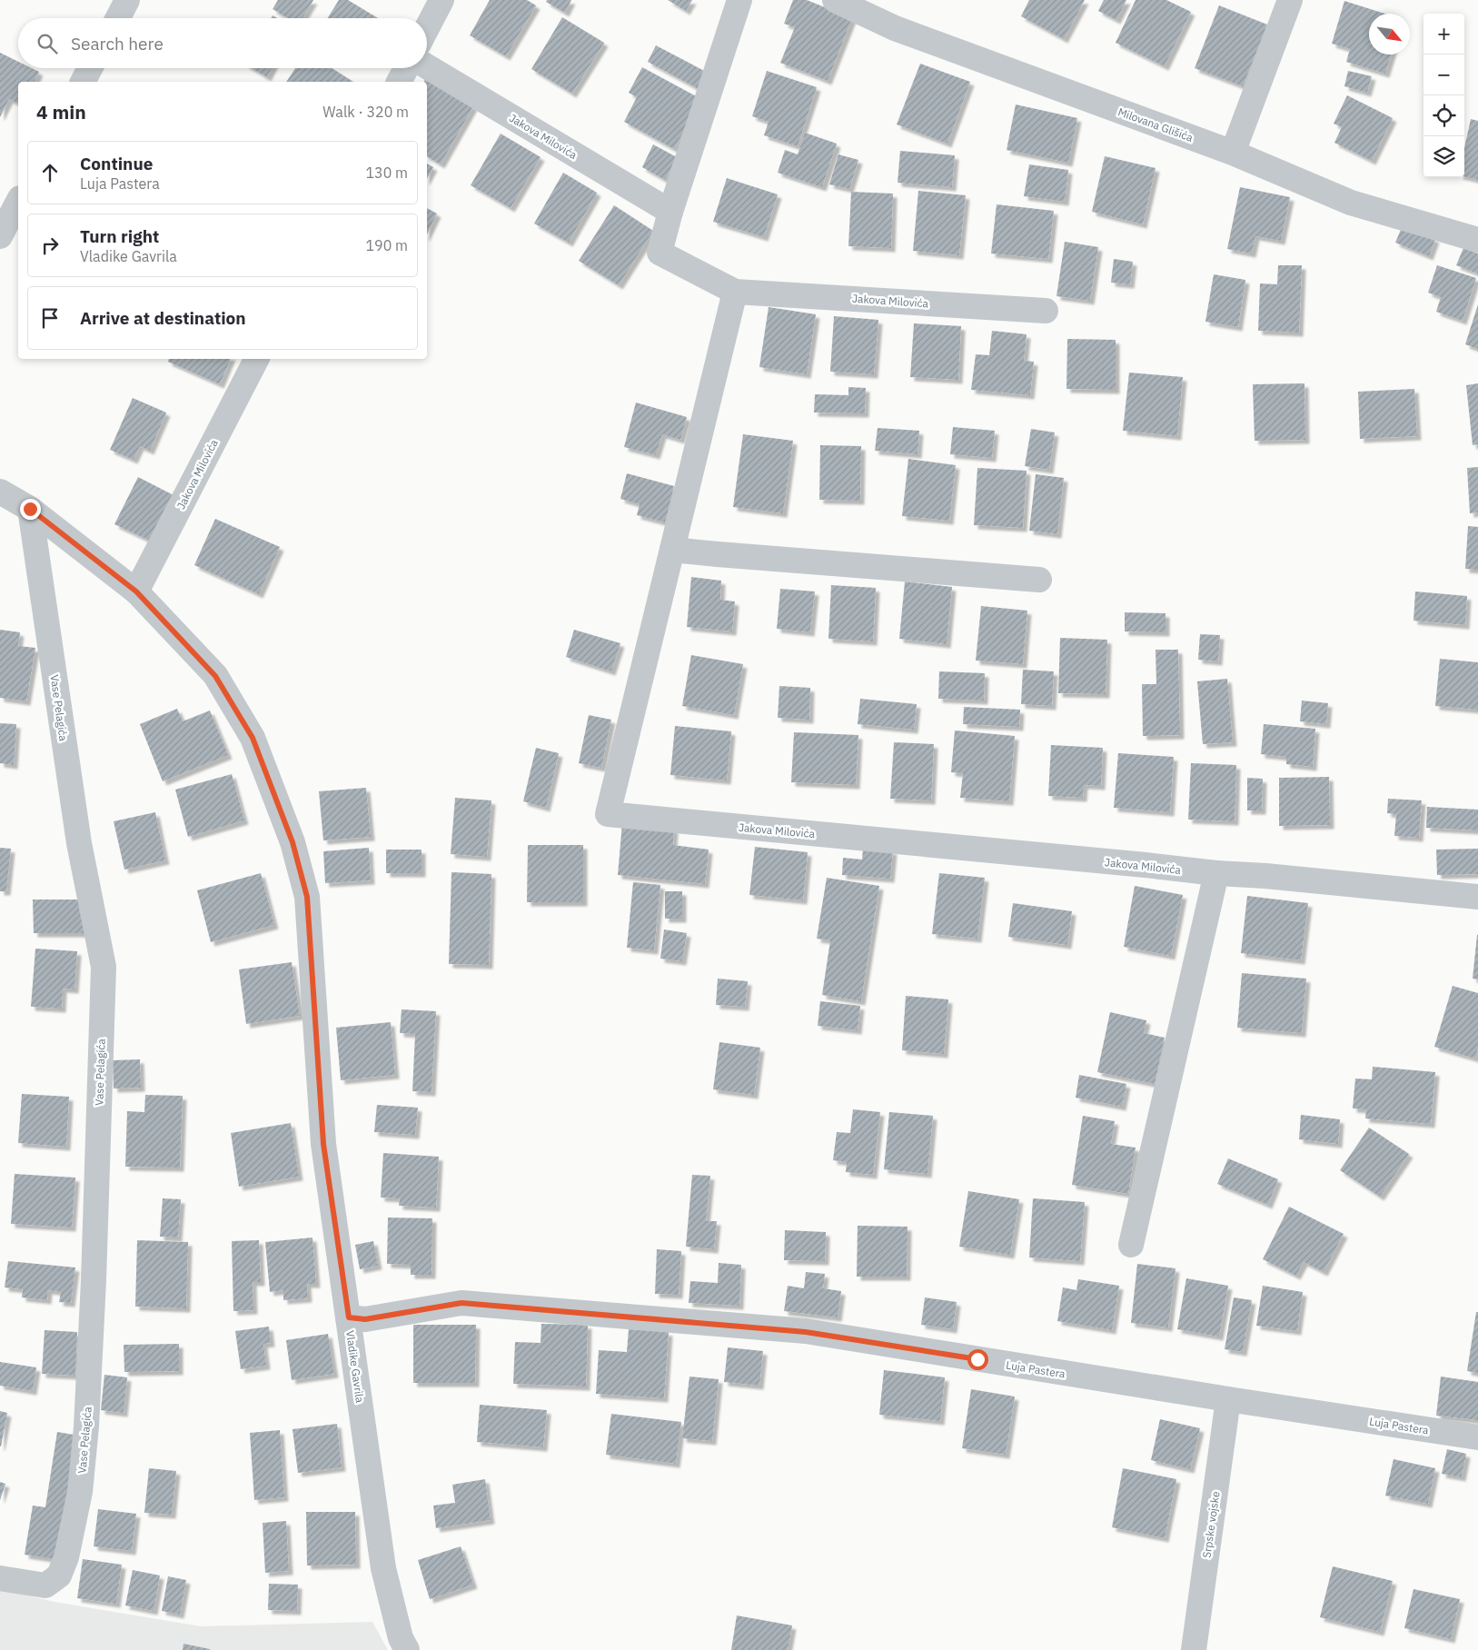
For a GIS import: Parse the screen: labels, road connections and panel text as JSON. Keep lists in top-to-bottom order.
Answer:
{
  "streets": {
    "street": [
      "Milovana Glišića",
      "Jakova Milovića",
      "Vase Pelagića",
      "Vladike Gavrila",
      "Luja Pastera",
      "Srpske vojske"
    ]
  },
  "crossings": [
    ["Jakova Milovića", "Vladike Gavrila"],
    ["Vase Pelagića", "Vladike Gavrila"],
    ["Vladike Gavrila", "Luja Pastera"],
    ["Luja Pastera", "Srpske vojske"]
  ],
  "north": "bottom right",
  "page": {
    "map_buttons": ["+", "−"],
    "search": "Search here",
    "heading": ["4 min", "Walk · 320 m"],
    "list": [
      ["Continue", "Luja Pastera", "130 m"],
      ["Turn right", "Vladike Gavrila", "190 m"],
      "Arrive at destination"
    ]
  }
}
